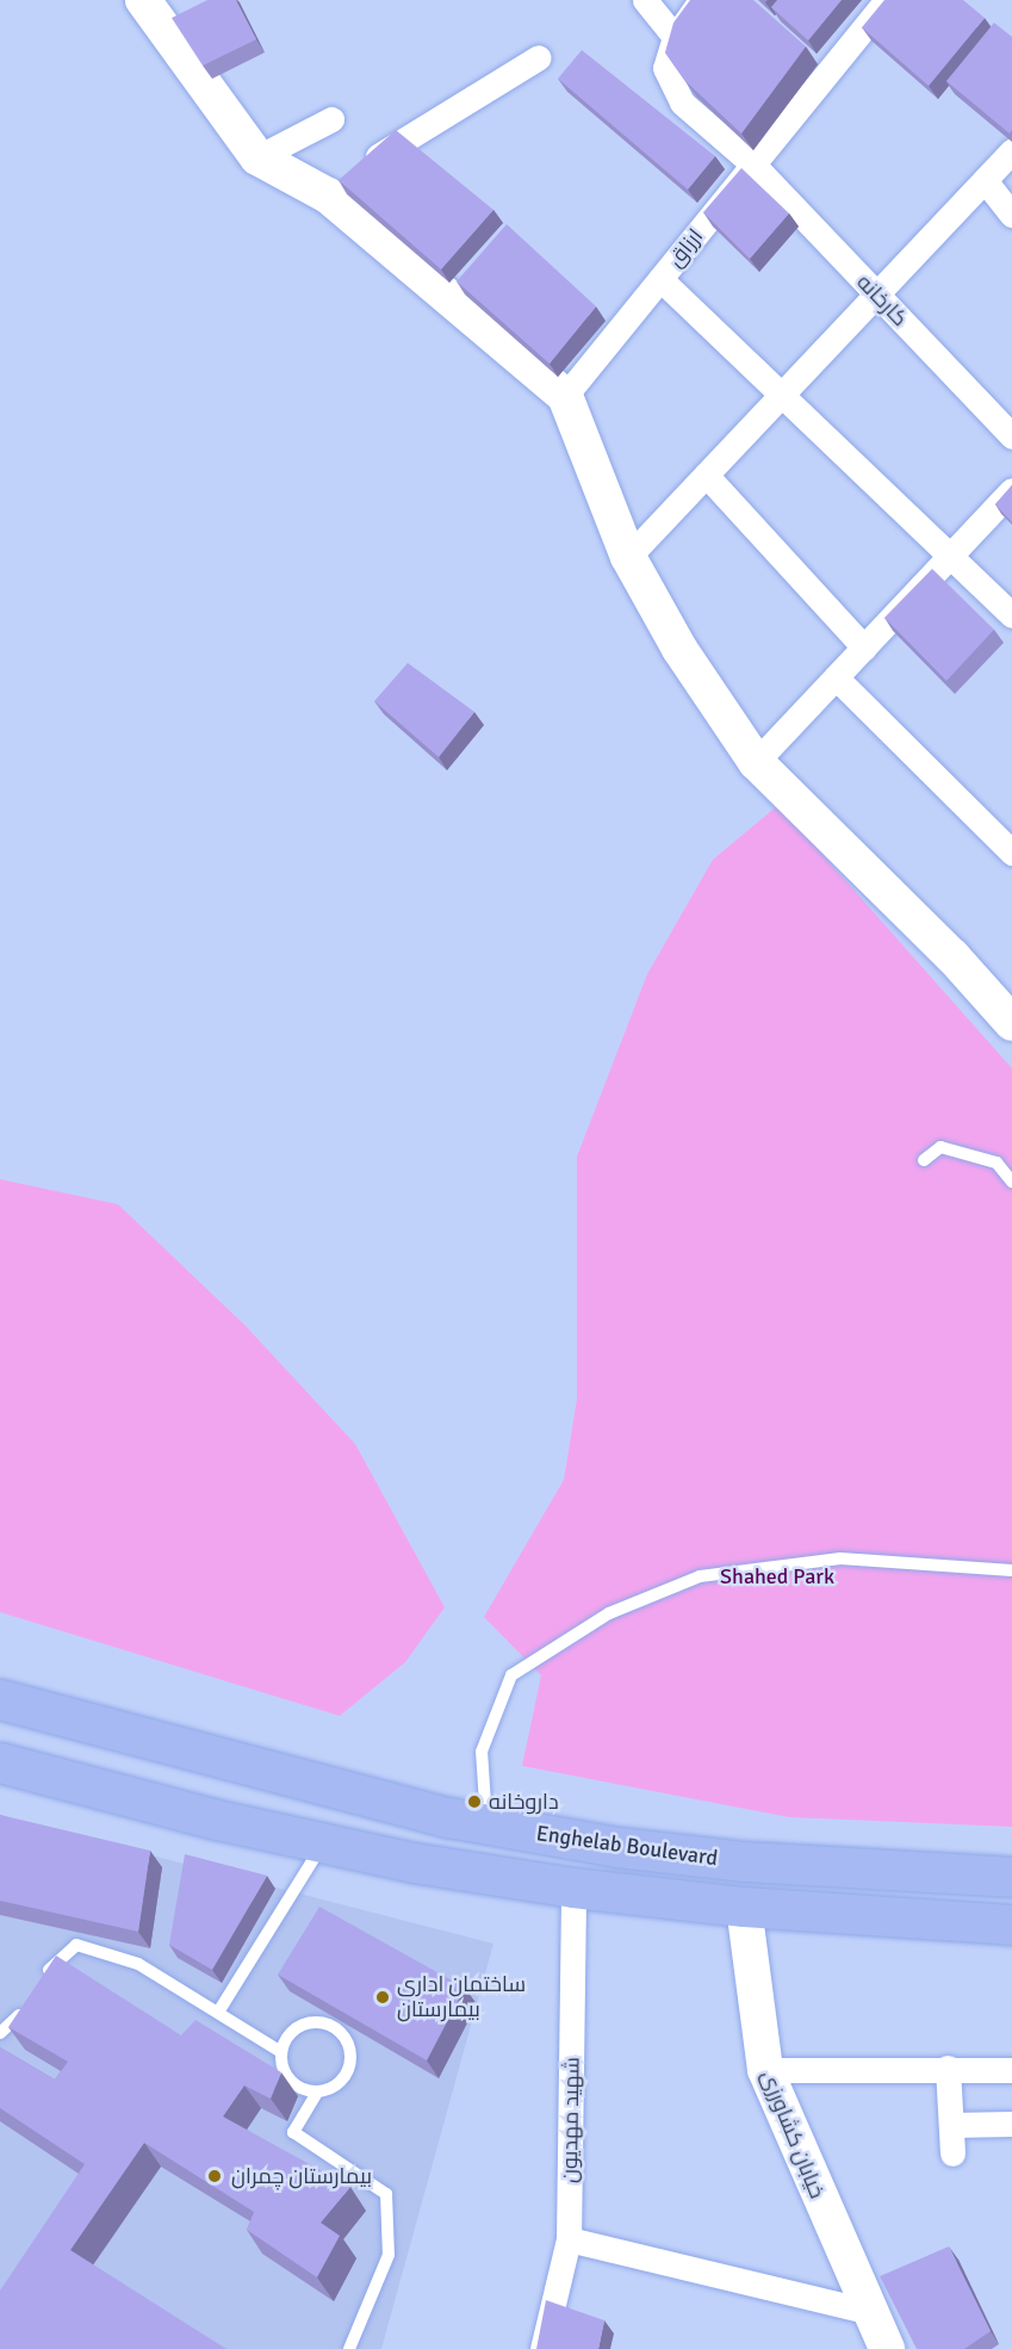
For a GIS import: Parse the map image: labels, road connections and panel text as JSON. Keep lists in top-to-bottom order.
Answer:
{
  "streets": {
    "main road": ["Enghelab Boulevard"],
    "street": [
      "ارزاق",
      "کارخانه",
      "شهید مهدیون",
      "خیابان کشاورزی"
    ]
  },
  "crossings": [
    ["ارزاق", "کارخانه"],
    ["Enghelab Boulevard", "شهید مهدیون"],
    ["Enghelab Boulevard", "خیابان کشاورزی"]
  ],
  "parks": ["Shahed Park"],
  "places": ["داروخانه", "ساختمان اداری بیمارستان", "بیمارستان چمران"]
}
